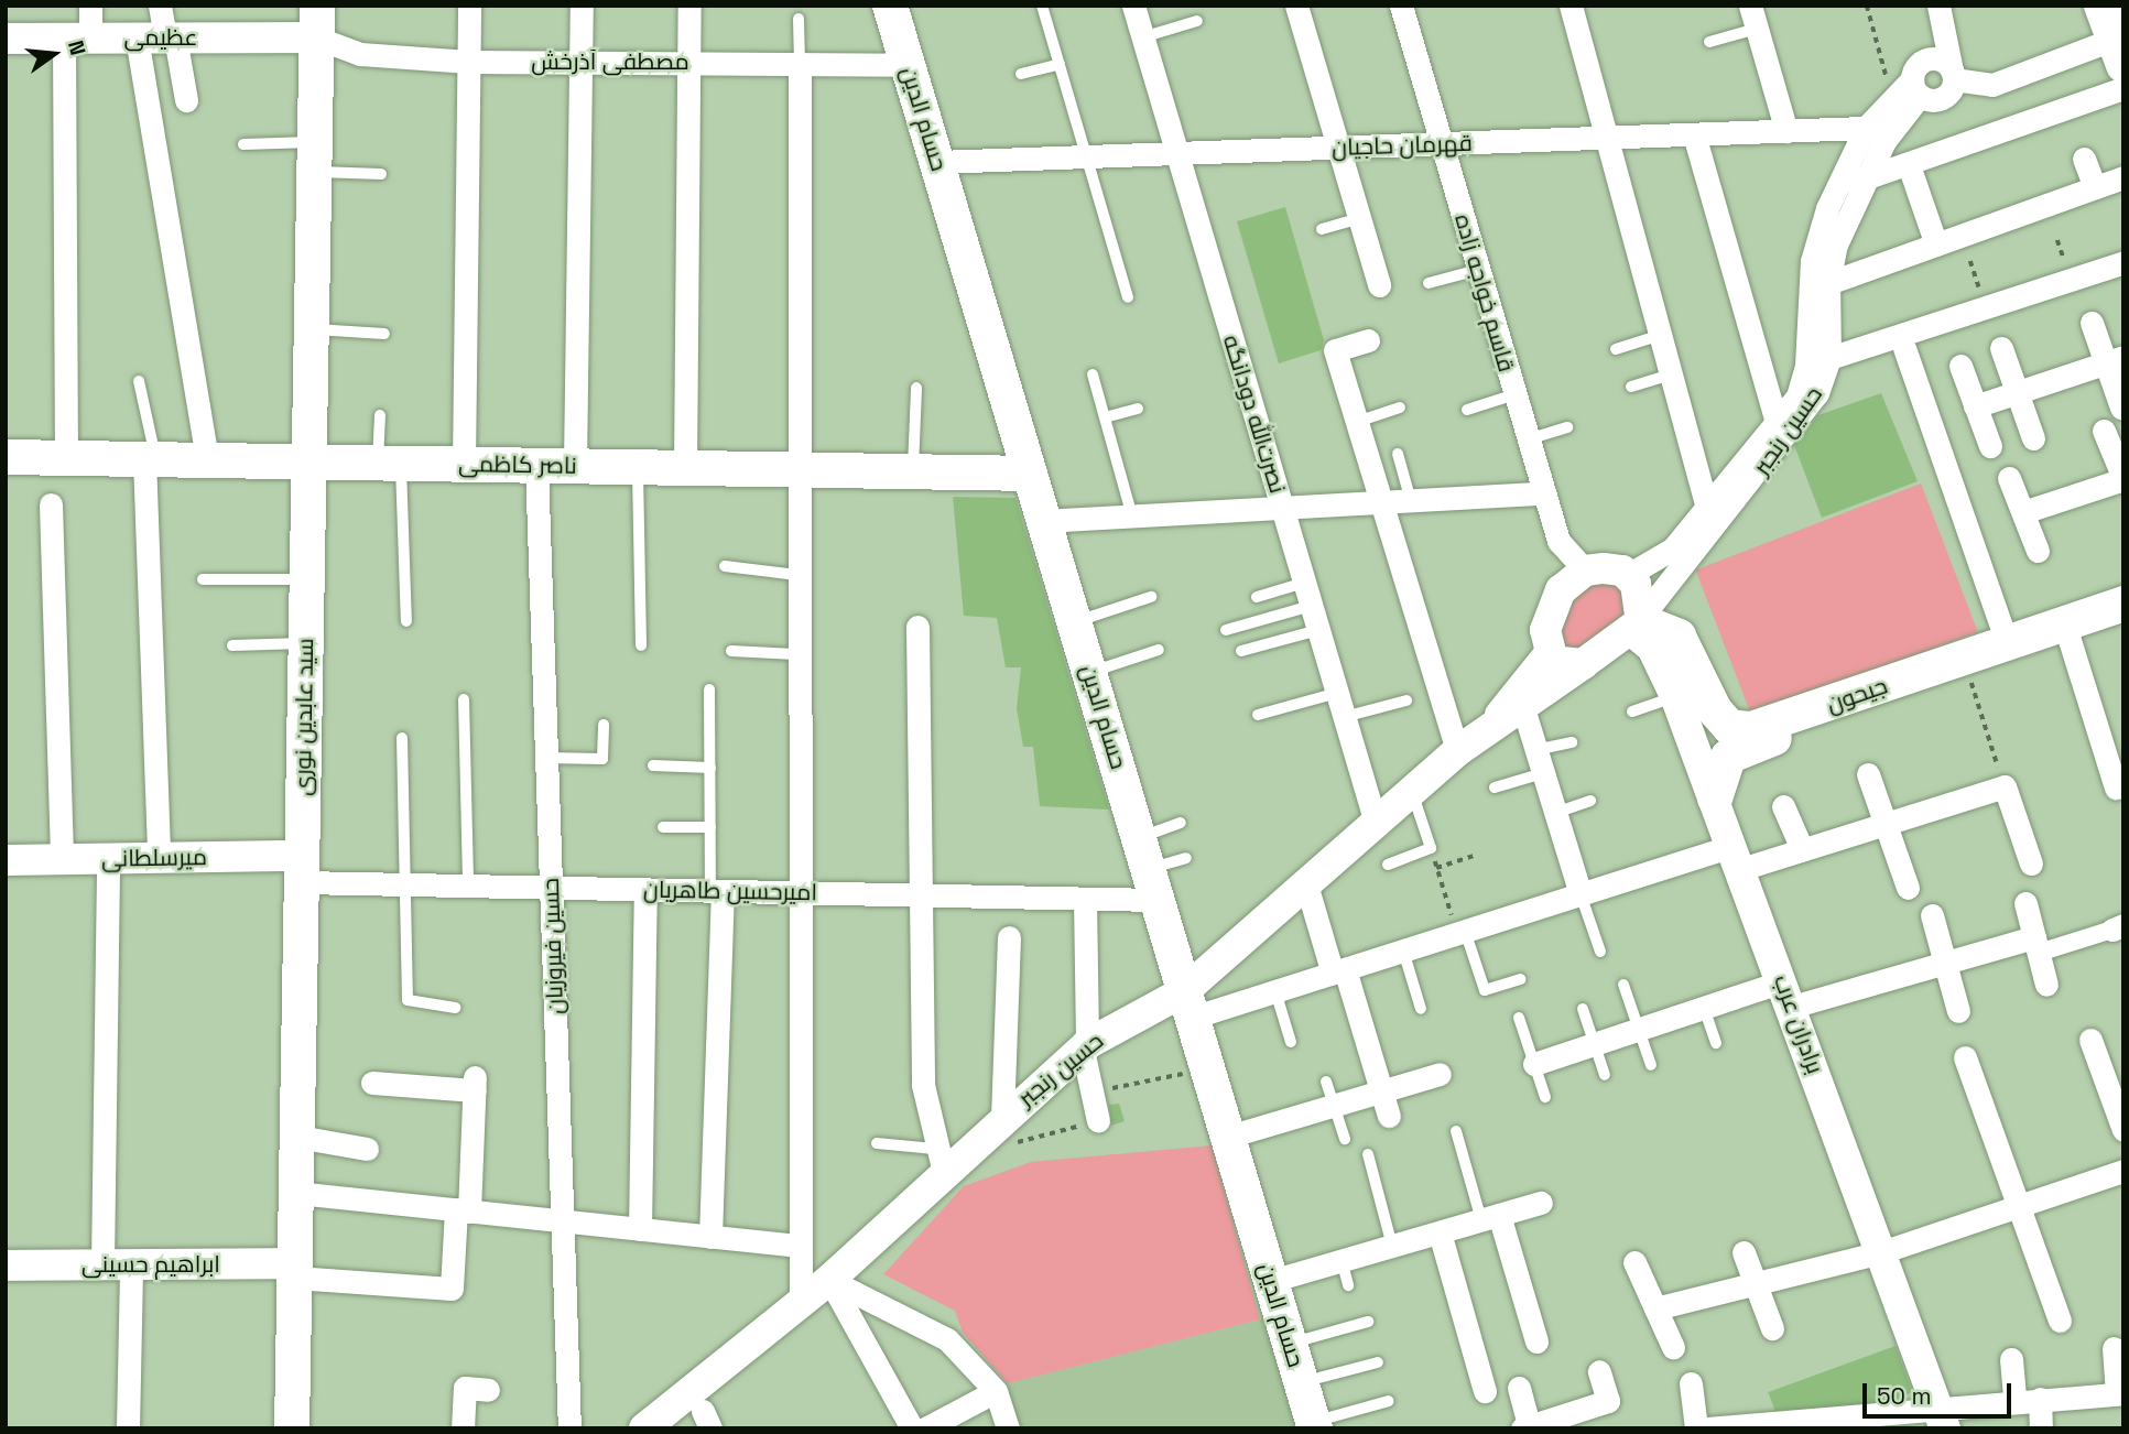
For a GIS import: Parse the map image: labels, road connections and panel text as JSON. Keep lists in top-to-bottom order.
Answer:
{
  "streets": {
    "main road": [
      "حسام الدین",
      "ناصر کاظمی",
      "جیحون",
      "سید عابدین نوری"
    ],
    "street": [
      "عظیمی",
      "مصطفی آذرخش",
      "قهرمان حاجیان",
      "قاسم خواجه زاده",
      "نصرت‌الله دودانگه",
      "حسین رنجبر",
      "میرسلطانی",
      "امیرحسین طاهریان",
      "حسین فیروزیان",
      "برادران عرب",
      "ابراهیم حسینی"
    ]
  },
  "crossings": [
    ["عظیمی", "مصطفی آذرخش"],
    ["عظیمی", "سید عابدین نوری"],
    ["مصطفی آذرخش", "حسام الدین"],
    ["مصطفی آذرخش", "سید عابدین نوری"],
    ["حسام الدین", "قهرمان حاجیان"],
    ["حسام الدین", "حسین رنجبر"],
    ["حسام الدین", "ناصر کاظمی"],
    ["حسام الدین", "امیرحسین طاهریان"],
    ["قهرمان حاجیان", "قاسم خواجه زاده"],
    ["قهرمان حاجیان", "نصرت‌الله دودانگه"],
    ["قهرمان حاجیان", "حسین رنجبر"],
    ["نصرت‌الله دودانگه", "حسین رنجبر"],
    ["حسین رنجبر", "جیحون"],
    ["حسین رنجبر", "برادران عرب"],
    ["ناصر کاظمی", "سید عابدین نوری"],
    ["ناصر کاظمی", "حسین فیروزیان"],
    ["جیحون", "برادران عرب"],
    ["سید عابدین نوری", "میرسلطانی"],
    ["سید عابدین نوری", "امیرحسین طاهریان"],
    ["سید عابدین نوری", "ابراهیم حسینی"],
    ["میرسلطانی", "امیرحسین طاهریان"],
    ["امیرحسین طاهریان", "حسین فیروزیان"]
  ],
  "scale_bar": "50 m",
  "north": "right"
}
